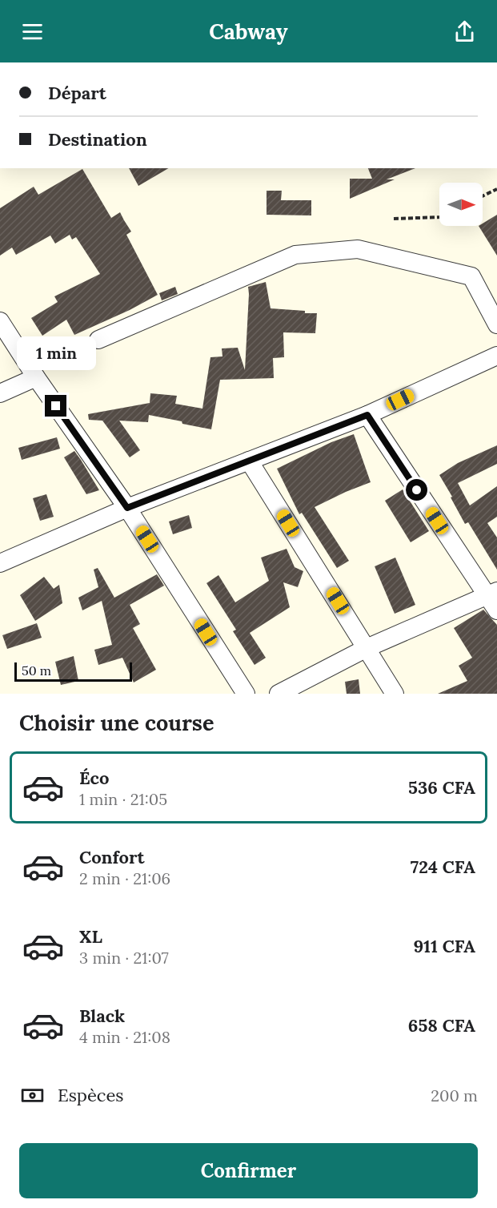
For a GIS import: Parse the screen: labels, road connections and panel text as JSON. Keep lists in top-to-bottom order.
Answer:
{
  "scale_bar": "50 m",
  "north": "right",
  "page": {
    "header": "Cabway",
    "banner": ["Départ", "Destination"],
    "bubble": "1 min",
    "scale": "50 m",
    "heading": "Choisir une course",
    "list": [
      {
        "name": "Éco",
        "note": "1 min · 21:05",
        "value": "536 CFA"
      },
      {
        "name": "Confort",
        "note": "2 min · 21:06",
        "value": "724 CFA"
      },
      {
        "name": "XL",
        "note": "3 min · 21:07",
        "value": "911 CFA"
      },
      {
        "name": "Black",
        "note": "4 min · 21:08",
        "value": "658 CFA"
      }
    ],
    "pay": ["Espèces", "200 m"],
    "buttons": "Confirmer"
  }
}
